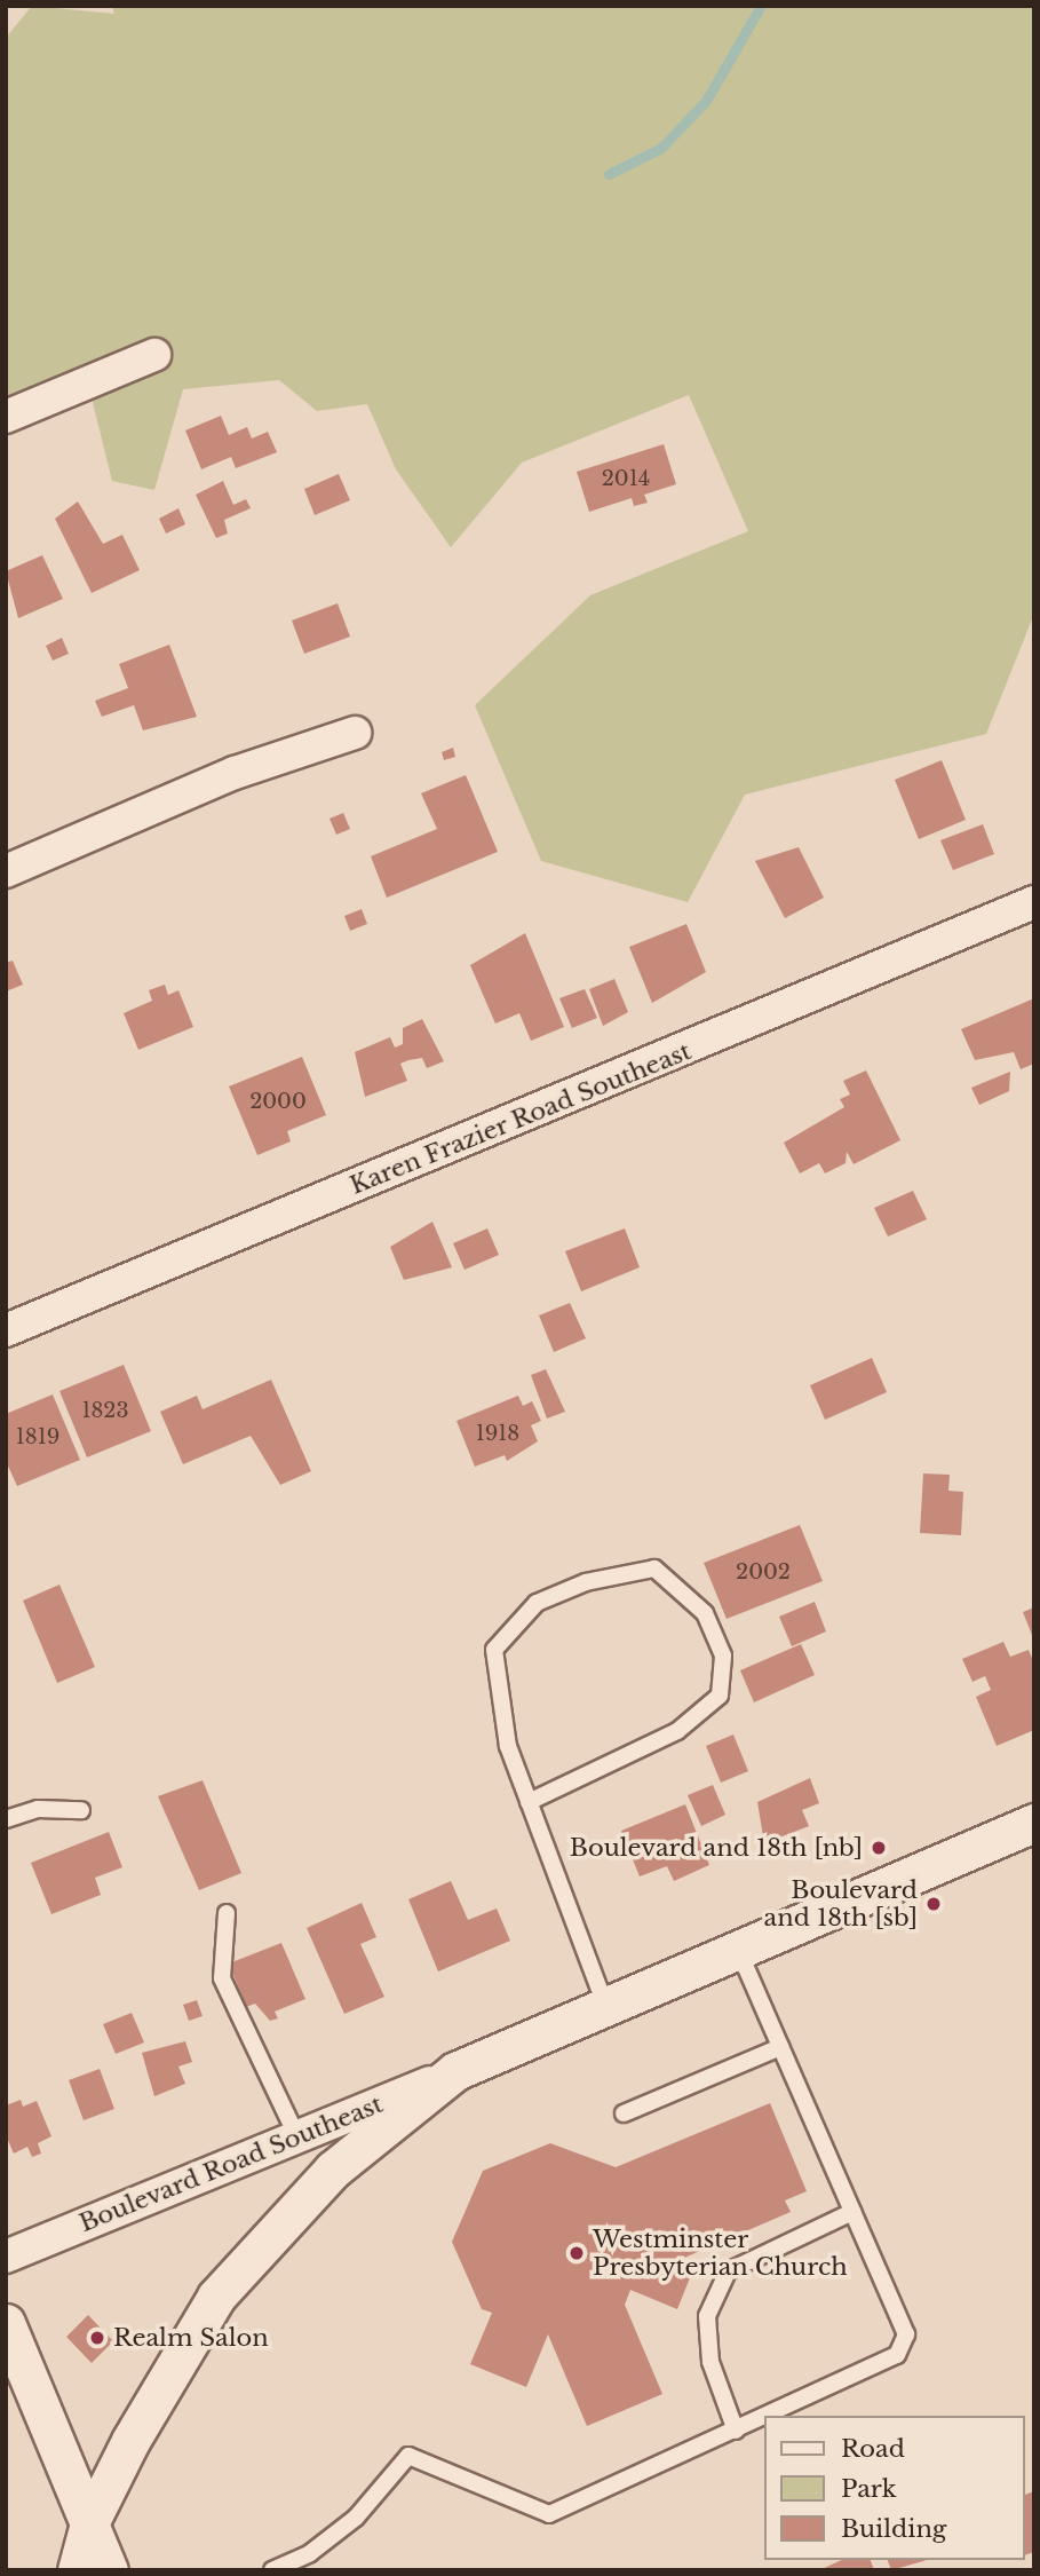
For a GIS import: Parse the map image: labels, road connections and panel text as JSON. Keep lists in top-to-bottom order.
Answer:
{
  "streets": {
    "street": ["Karen Frazier Road Southeast", "Boulevard Road Southeast"]
  },
  "places": [
    "Boulevard and 18th [nb]",
    "Boulevard and 18th [sb]",
    "Westminster Presbyterian Church",
    "Realm Salon"
  ],
  "house_numbers": [
    "2014",
    "2000",
    "1823",
    "1918",
    "1819",
    "2002"
  ],
  "legend": ["Road", "Park", "Building"]
}
